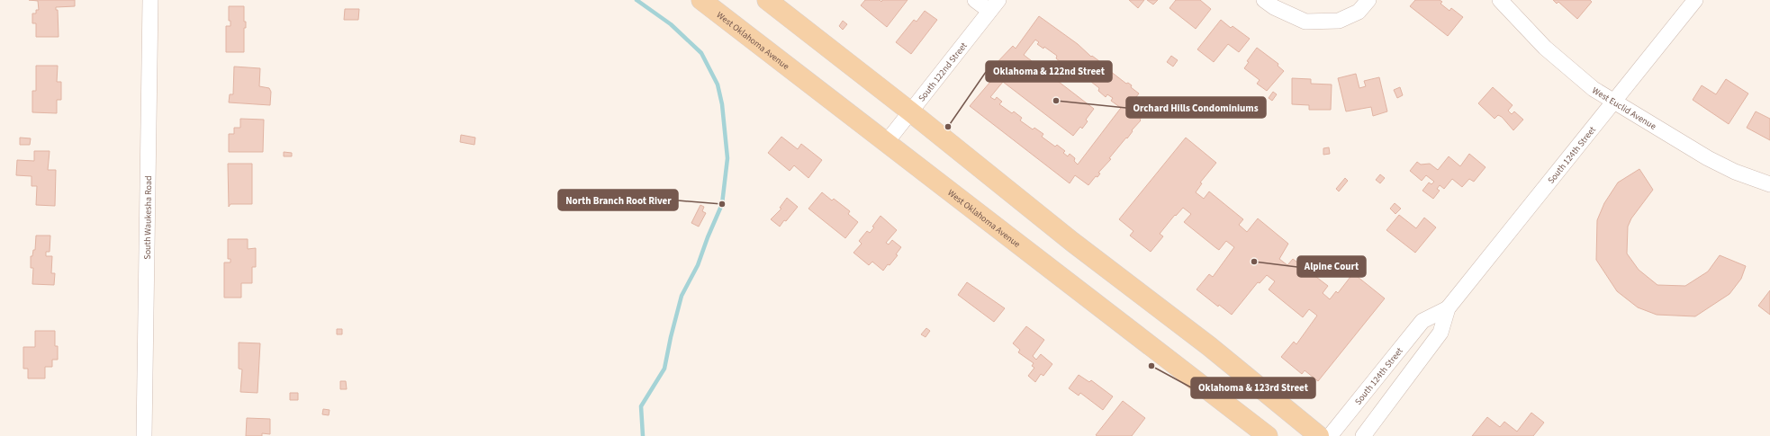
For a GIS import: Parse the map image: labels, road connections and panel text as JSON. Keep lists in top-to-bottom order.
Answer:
{
  "streets": {
    "main road": ["West Oklahoma Avenue"],
    "street": [
      "South 122nd Street",
      "West Euclid Avenue",
      "South 124th Street",
      "South Waukesha Road"
    ]
  },
  "crossings": [
    ["West Oklahoma Avenue", "South 122nd Street"],
    ["West Euclid Avenue", "South 124th Street"]
  ],
  "places": [
    "Orchard Hills Condominiums",
    "Oklahoma & 122nd Street",
    "North Branch Root River",
    "Alpine Court",
    "Oklahoma & 123rd Street"
  ]
}
